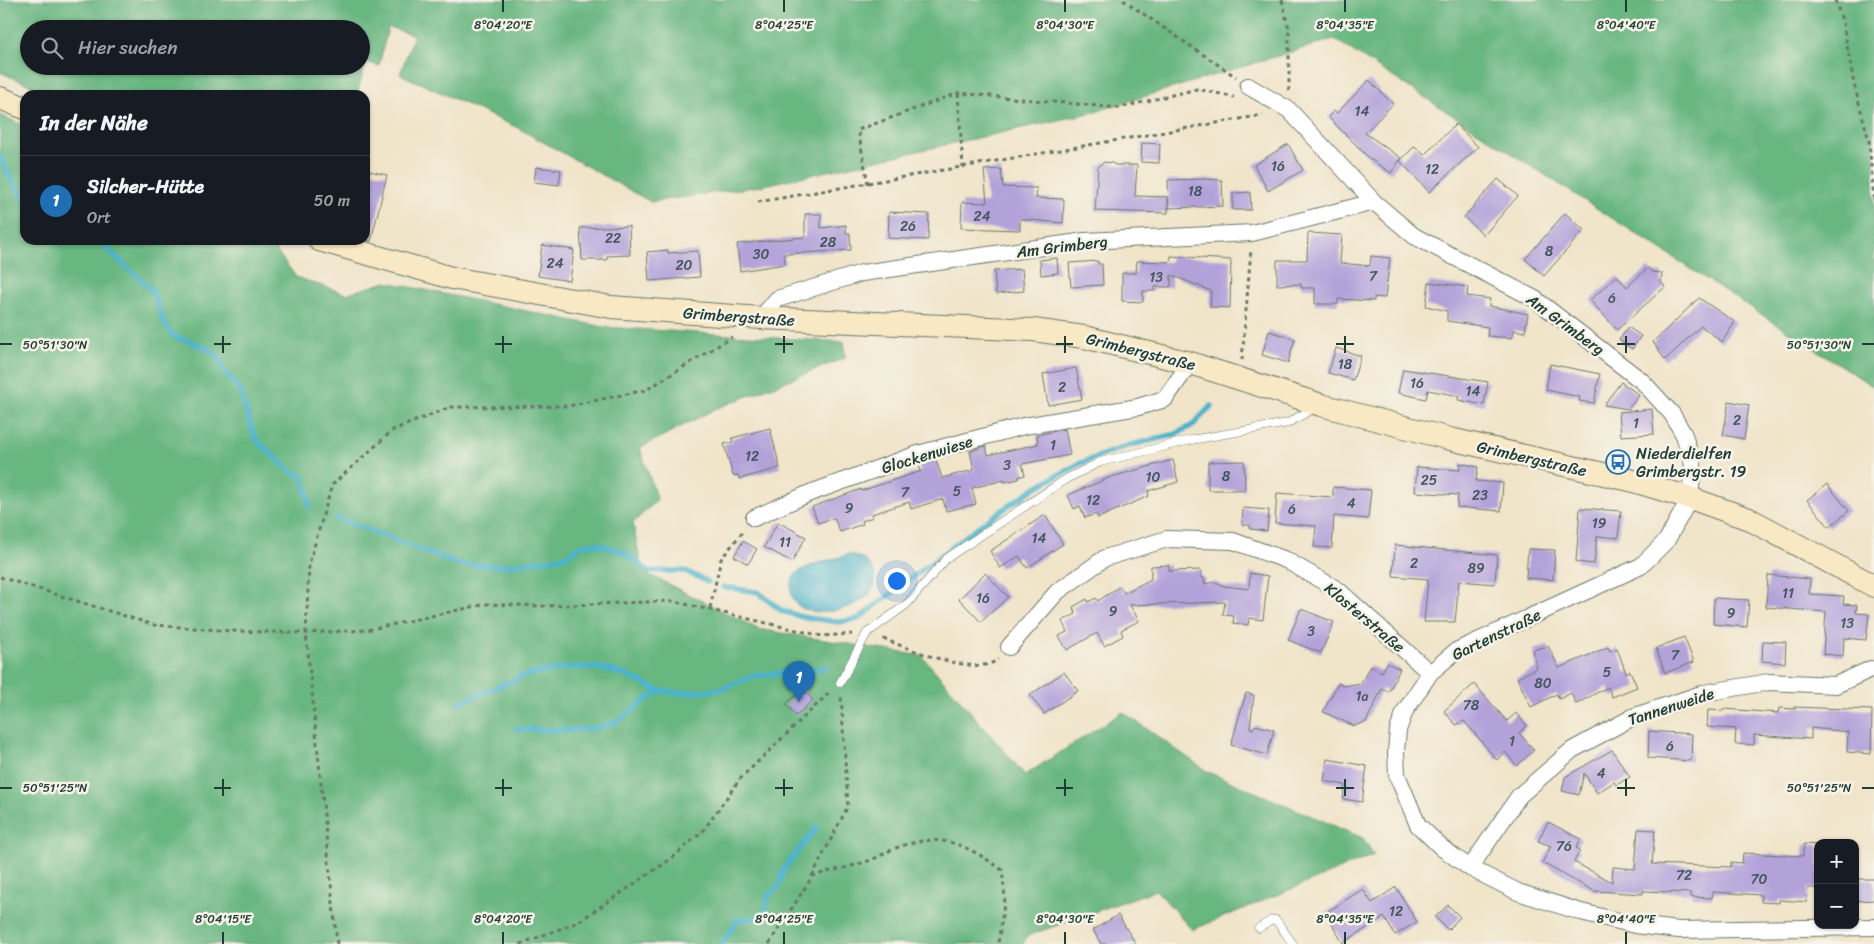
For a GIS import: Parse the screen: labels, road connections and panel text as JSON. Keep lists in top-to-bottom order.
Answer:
{
  "streets": {
    "street": [
      "Am Grimberg",
      "Grimbergstraße",
      "Glockenwiese",
      "Klosterstraße",
      "Gartenstraße",
      "Tannenweide"
    ]
  },
  "crossings": [
    ["Am Grimberg", "Grimbergstraße"],
    ["Am Grimberg", "Gartenstraße"],
    ["Grimbergstraße", "Glockenwiese"],
    ["Grimbergstraße", "Gartenstraße"],
    ["Klosterstraße", "Gartenstraße"],
    ["Gartenstraße", "Tannenweide"]
  ],
  "places": {
    "bus stop": ["Niederdielfen Grimbergstr. 19"]
  },
  "house_numbers": [
    "14",
    "16",
    "12",
    "18",
    "24",
    "26",
    "22",
    "28",
    "8",
    "30",
    "24",
    "20",
    "7",
    "13",
    "6",
    "18",
    "16",
    "2",
    "14",
    "2",
    "1",
    "1",
    "12",
    "3",
    "8",
    "10",
    "25",
    "5",
    "7",
    "23",
    "12",
    "4",
    "9",
    "6",
    "19",
    "14",
    "11",
    "2",
    "89",
    "11",
    "16",
    "9",
    "9",
    "13",
    "3",
    "7",
    "5",
    "80",
    "1a",
    "78",
    "1",
    "6",
    "4",
    "76",
    "72",
    "70",
    "12"
  ],
  "page": {
    "search": "Hier suchen",
    "heading": "In der Nähe",
    "list": [
      {
        "mark": "1",
        "name": "Silcher-Hütte",
        "note": "Ort",
        "value": "50 m"
      }
    ],
    "pins": "1",
    "map_buttons": ["+", "−"]
  },
  "coordinates": [
    "8°04'20\"E",
    "8°04'25\"E",
    "8°04'30\"E",
    "8°04'35\"E",
    "8°04'40\"E",
    "50°51'30\"N",
    "50°51'25\"N",
    "8°04'15\"E"
  ]
}
